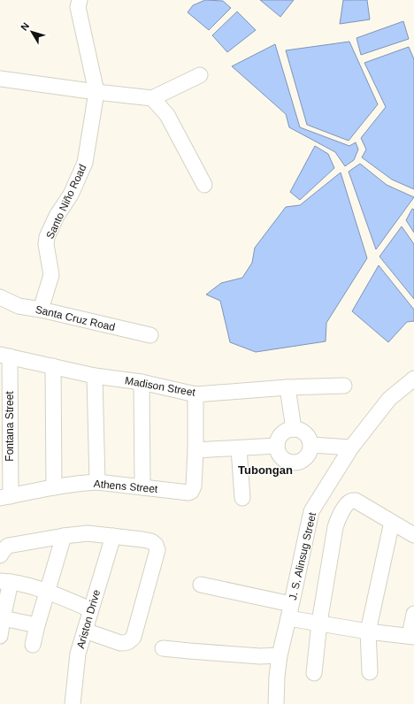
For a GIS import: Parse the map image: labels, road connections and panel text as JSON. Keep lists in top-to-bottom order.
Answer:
{
  "streets": {
    "street": [
      "Santo Niño Road",
      "Santa Cruz Road",
      "Madison Street",
      "Fontana Street",
      "Athens Street",
      "J. S. Alinsug Street",
      "Ariston Drive"
    ]
  },
  "crossings": [
    ["Santo Niño Road", "Santa Cruz Road"],
    ["Madison Street", "Fontana Street"],
    ["Fontana Street", "Athens Street"]
  ],
  "districts": ["Tubongan"],
  "north": "top left"
}
